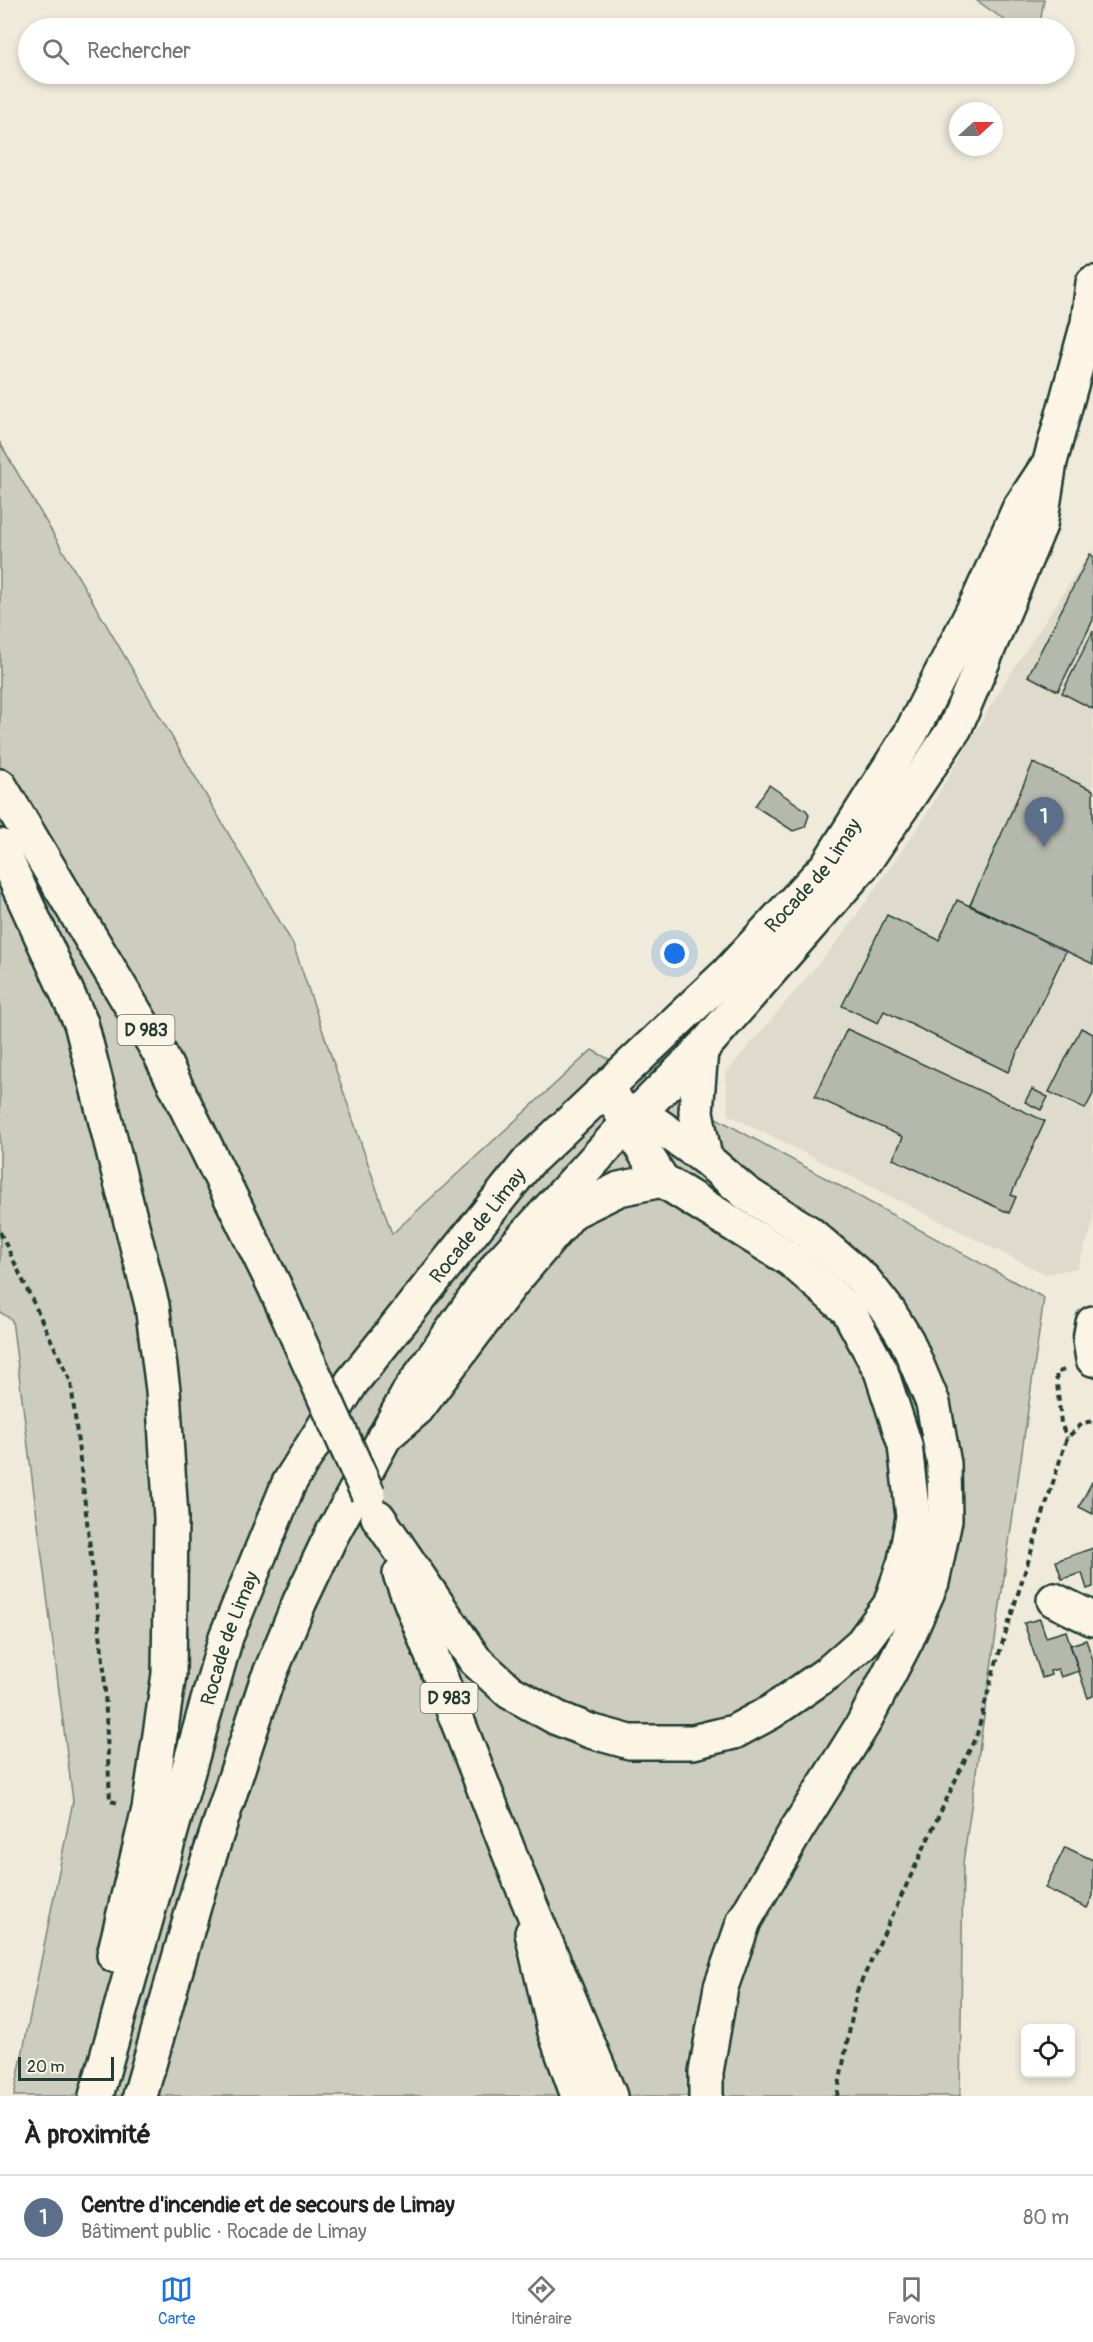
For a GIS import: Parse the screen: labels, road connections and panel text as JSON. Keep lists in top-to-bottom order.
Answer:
{
  "streets": {
    "main road": ["Rocade de Limay", "D 983"]
  },
  "scale_bar": "20 m",
  "north": "right",
  "page": {
    "search": "Rechercher",
    "pins": "1",
    "scale": "20 m",
    "heading": "À proximité",
    "list": [
      {
        "mark": "1",
        "name": "Centre d'incendie et de secours de Limay",
        "note": "Bâtiment public · Rocade de Limay",
        "value": "80 m"
      }
    ],
    "nav": ["Carte", "Itinéraire", "Favoris"]
  }
}
